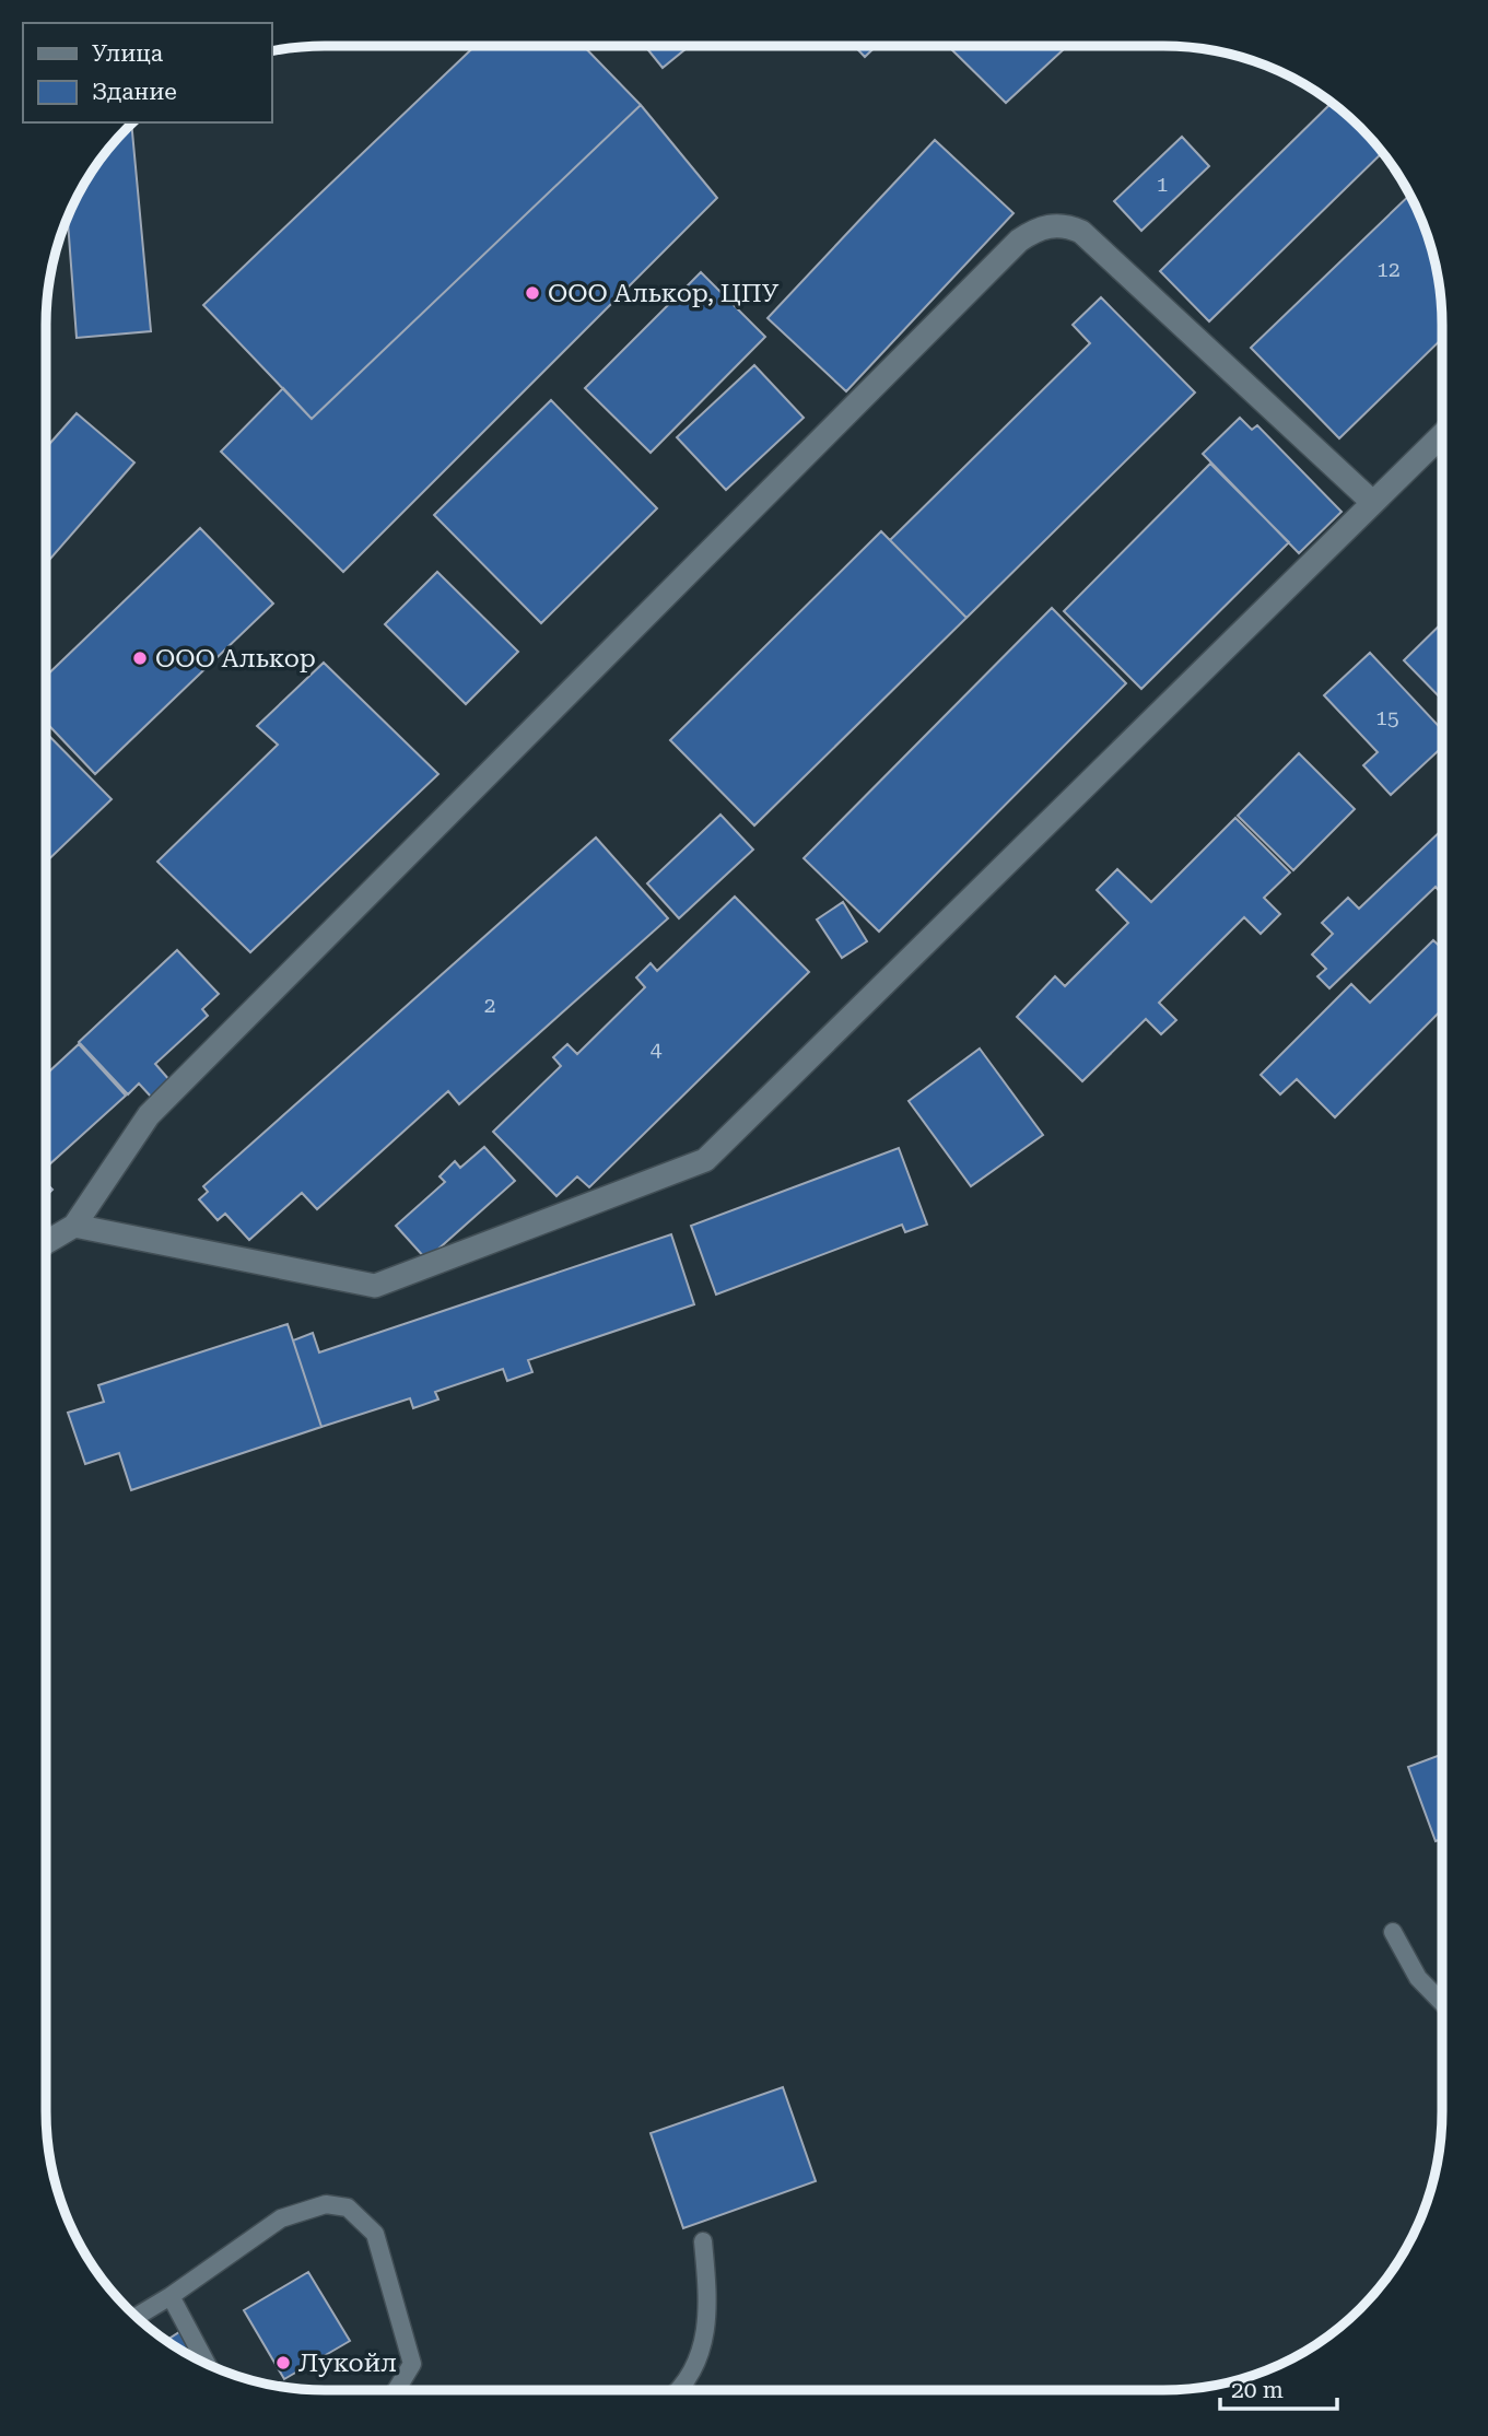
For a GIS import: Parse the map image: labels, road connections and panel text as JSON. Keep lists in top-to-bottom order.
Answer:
{
  "places": ["ООО Алькор, ЦПУ", "ООО Алькор", "Лукойл"],
  "house_numbers": [
    "1",
    "12",
    "15",
    "2",
    "4"
  ],
  "legend": ["Улица", "Здание"],
  "scale_bar": "20 m"
}
